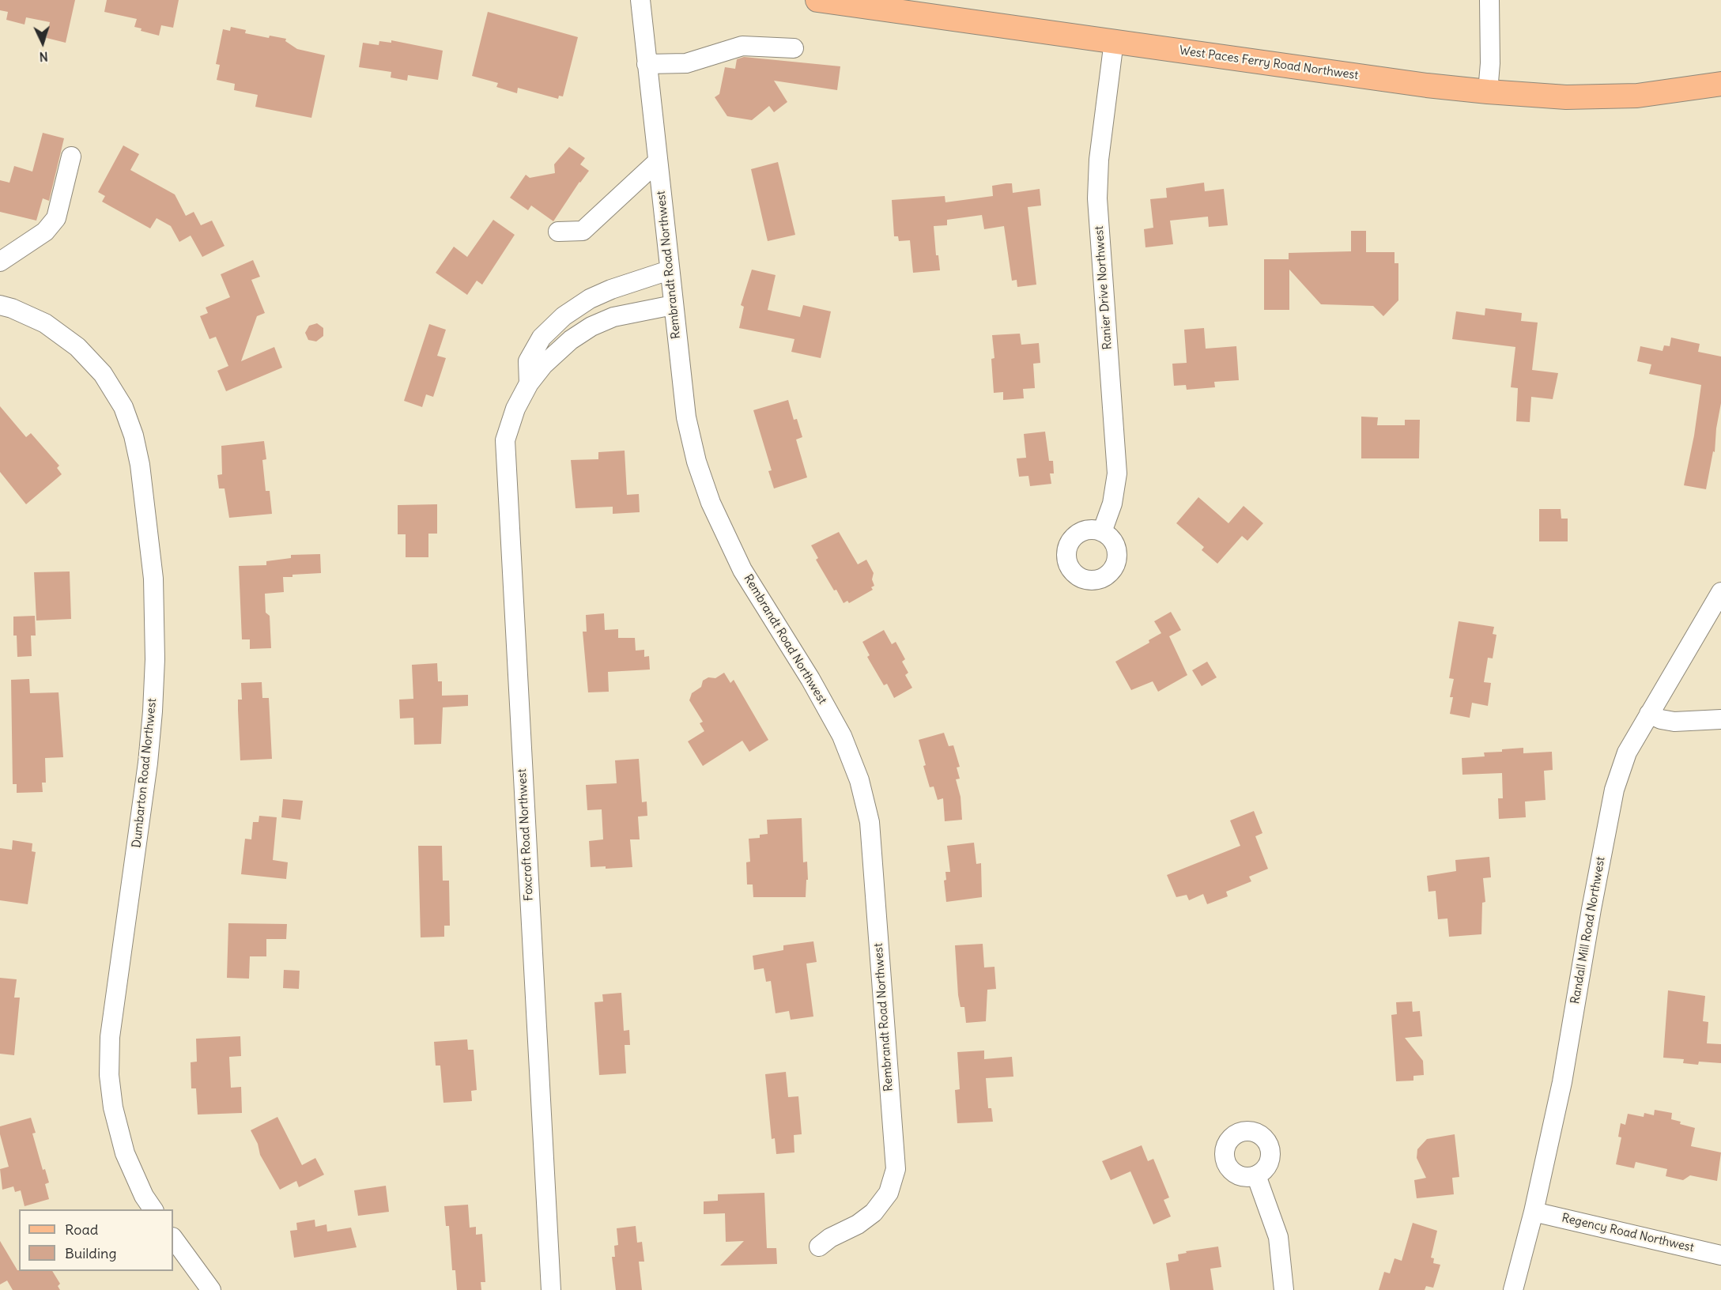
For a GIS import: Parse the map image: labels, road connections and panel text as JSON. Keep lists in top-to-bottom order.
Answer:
{
  "streets": {
    "main road": ["West Paces Ferry Road Northwest"],
    "street": [
      "Rembrandt Road Northwest",
      "Ranier Drive Northwest",
      "Dumbarton Road Northwest",
      "Foxcroft Road Northwest",
      "Randall Mill Road Northwest",
      "Regency Road Northwest"
    ]
  },
  "crossings": [
    ["West Paces Ferry Road Northwest", "Ranier Drive Northwest"],
    ["Rembrandt Road Northwest", "Foxcroft Road Northwest"],
    ["Randall Mill Road Northwest", "Regency Road Northwest"]
  ],
  "legend": ["Road", "Building"],
  "north": "bottom"
}
